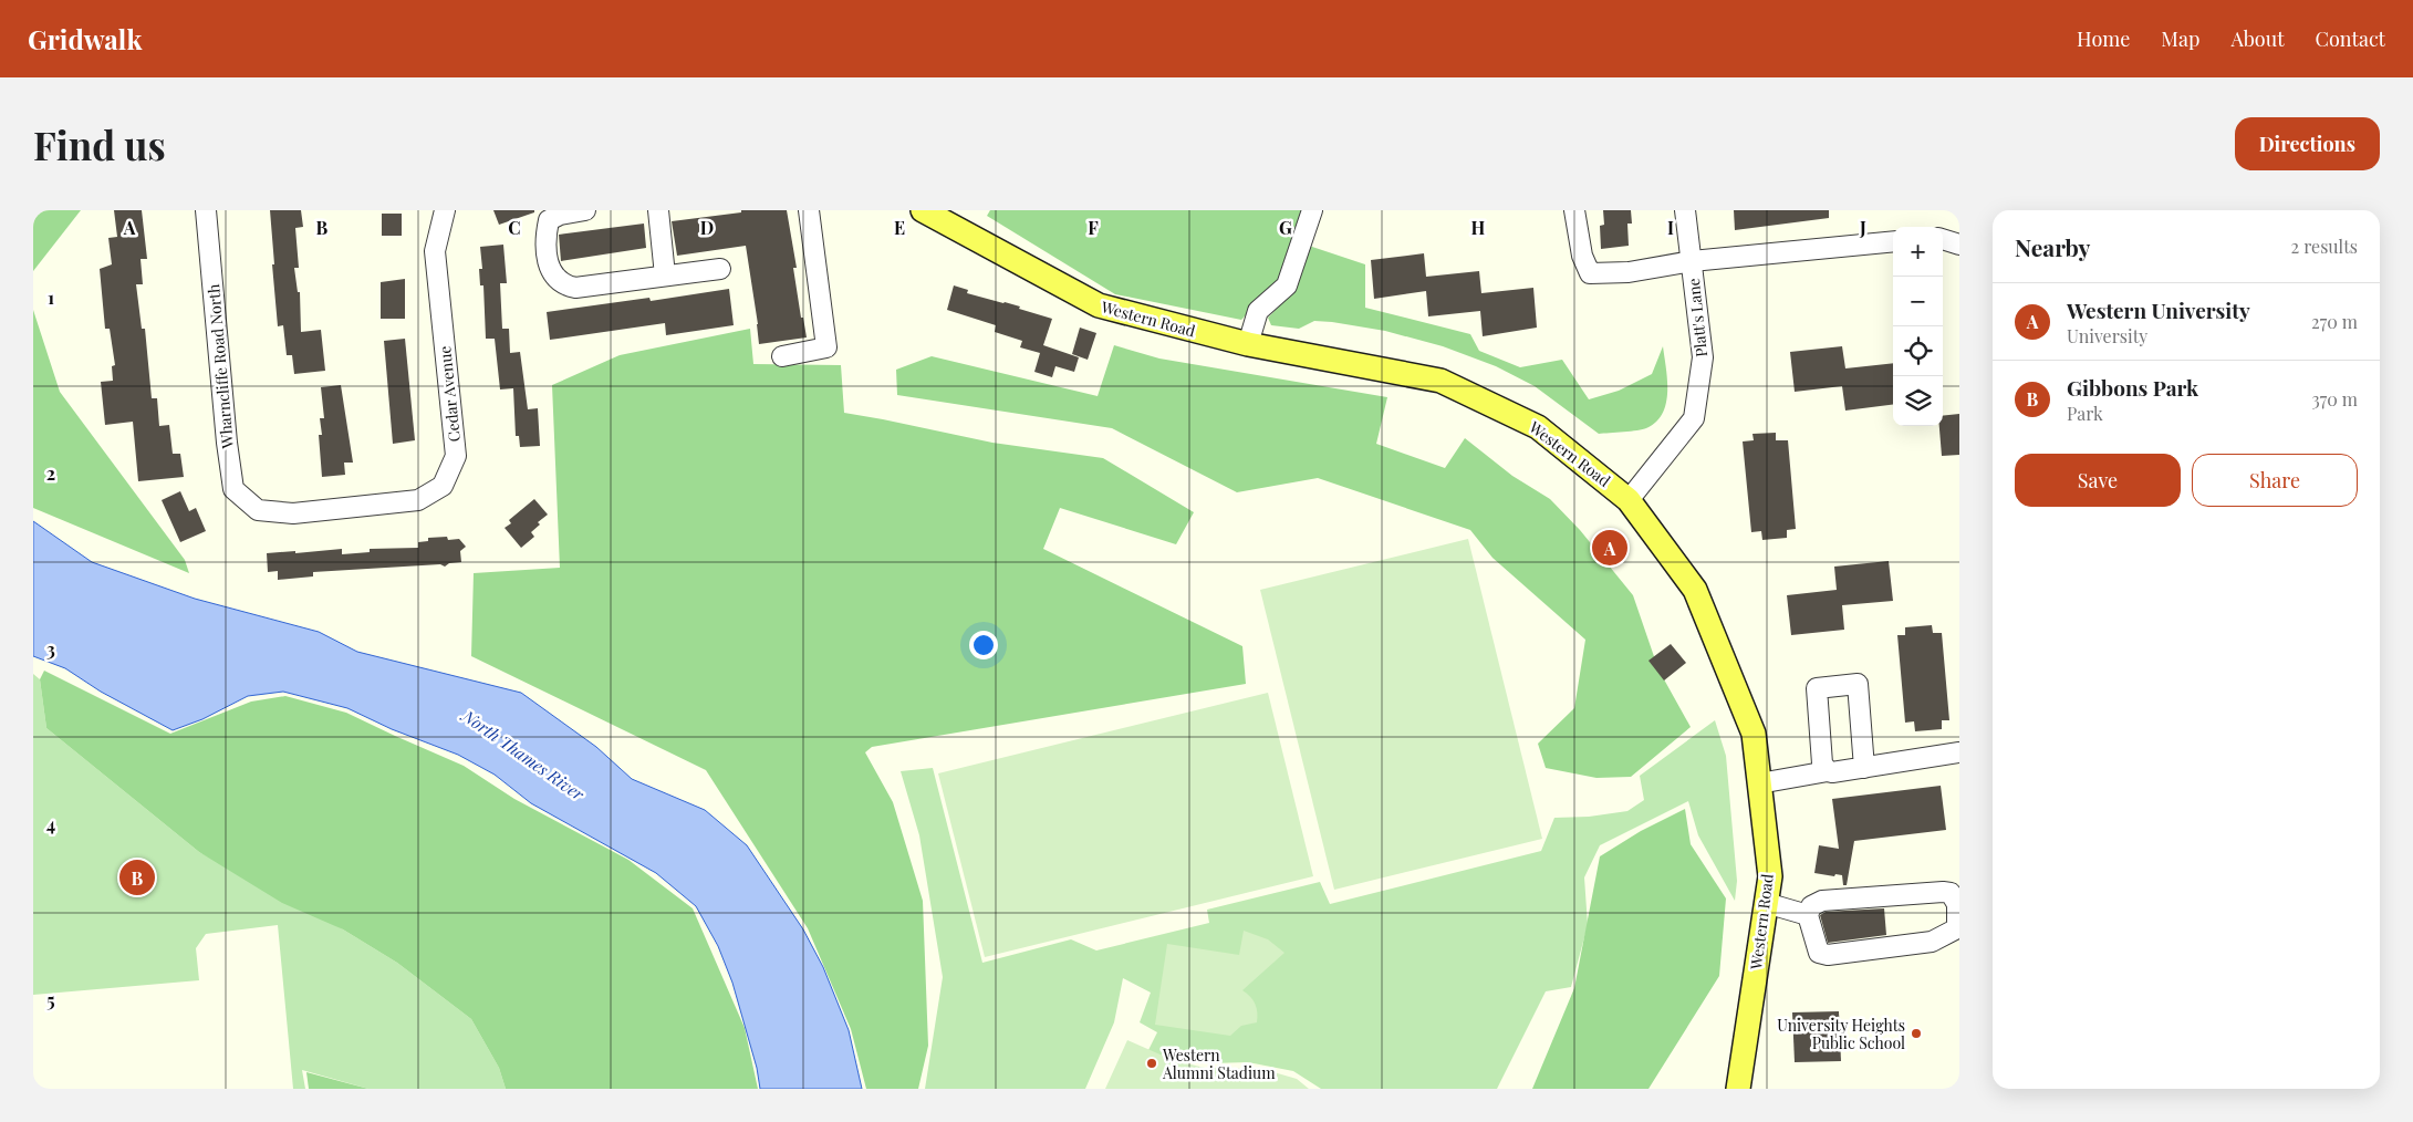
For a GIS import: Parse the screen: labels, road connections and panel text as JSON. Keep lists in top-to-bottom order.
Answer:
{
  "streets": {
    "main road": ["Western Road"],
    "street": ["Platt's Lane", "Wharncliffe Road North", "Cedar Avenue"]
  },
  "crossings": [
    ["Platt's Lane", "Western Road"],
    ["Wharncliffe Road North", "Cedar Avenue"]
  ],
  "water": ["North Thames River"],
  "places": ["University Heights Public School", "Western Alumni Stadium"],
  "page": {
    "header": "Gridwalk",
    "nav": [
      "Home",
      "Map",
      "About",
      "Contact"
    ],
    "buttons": [
      "Directions",
      ["Save", "Share"]
    ],
    "title": "Find us",
    "heading": ["Nearby", "2 results"],
    "map_buttons": ["+", "−"],
    "list": [
      {
        "mark": "A",
        "name": "Western University",
        "note": "University",
        "value": "270 m"
      },
      {
        "mark": "B",
        "name": "Gibbons Park",
        "note": "Park",
        "value": "370 m"
      }
    ],
    "pins": ["A", "B"]
  },
  "grid": {
    "columns": [
      "A",
      "B",
      "C",
      "D",
      "E",
      "F",
      "G",
      "H",
      "I",
      "J"
    ],
    "rows": [
      "1",
      "2",
      "3",
      "4",
      "5"
    ]
  }
}
